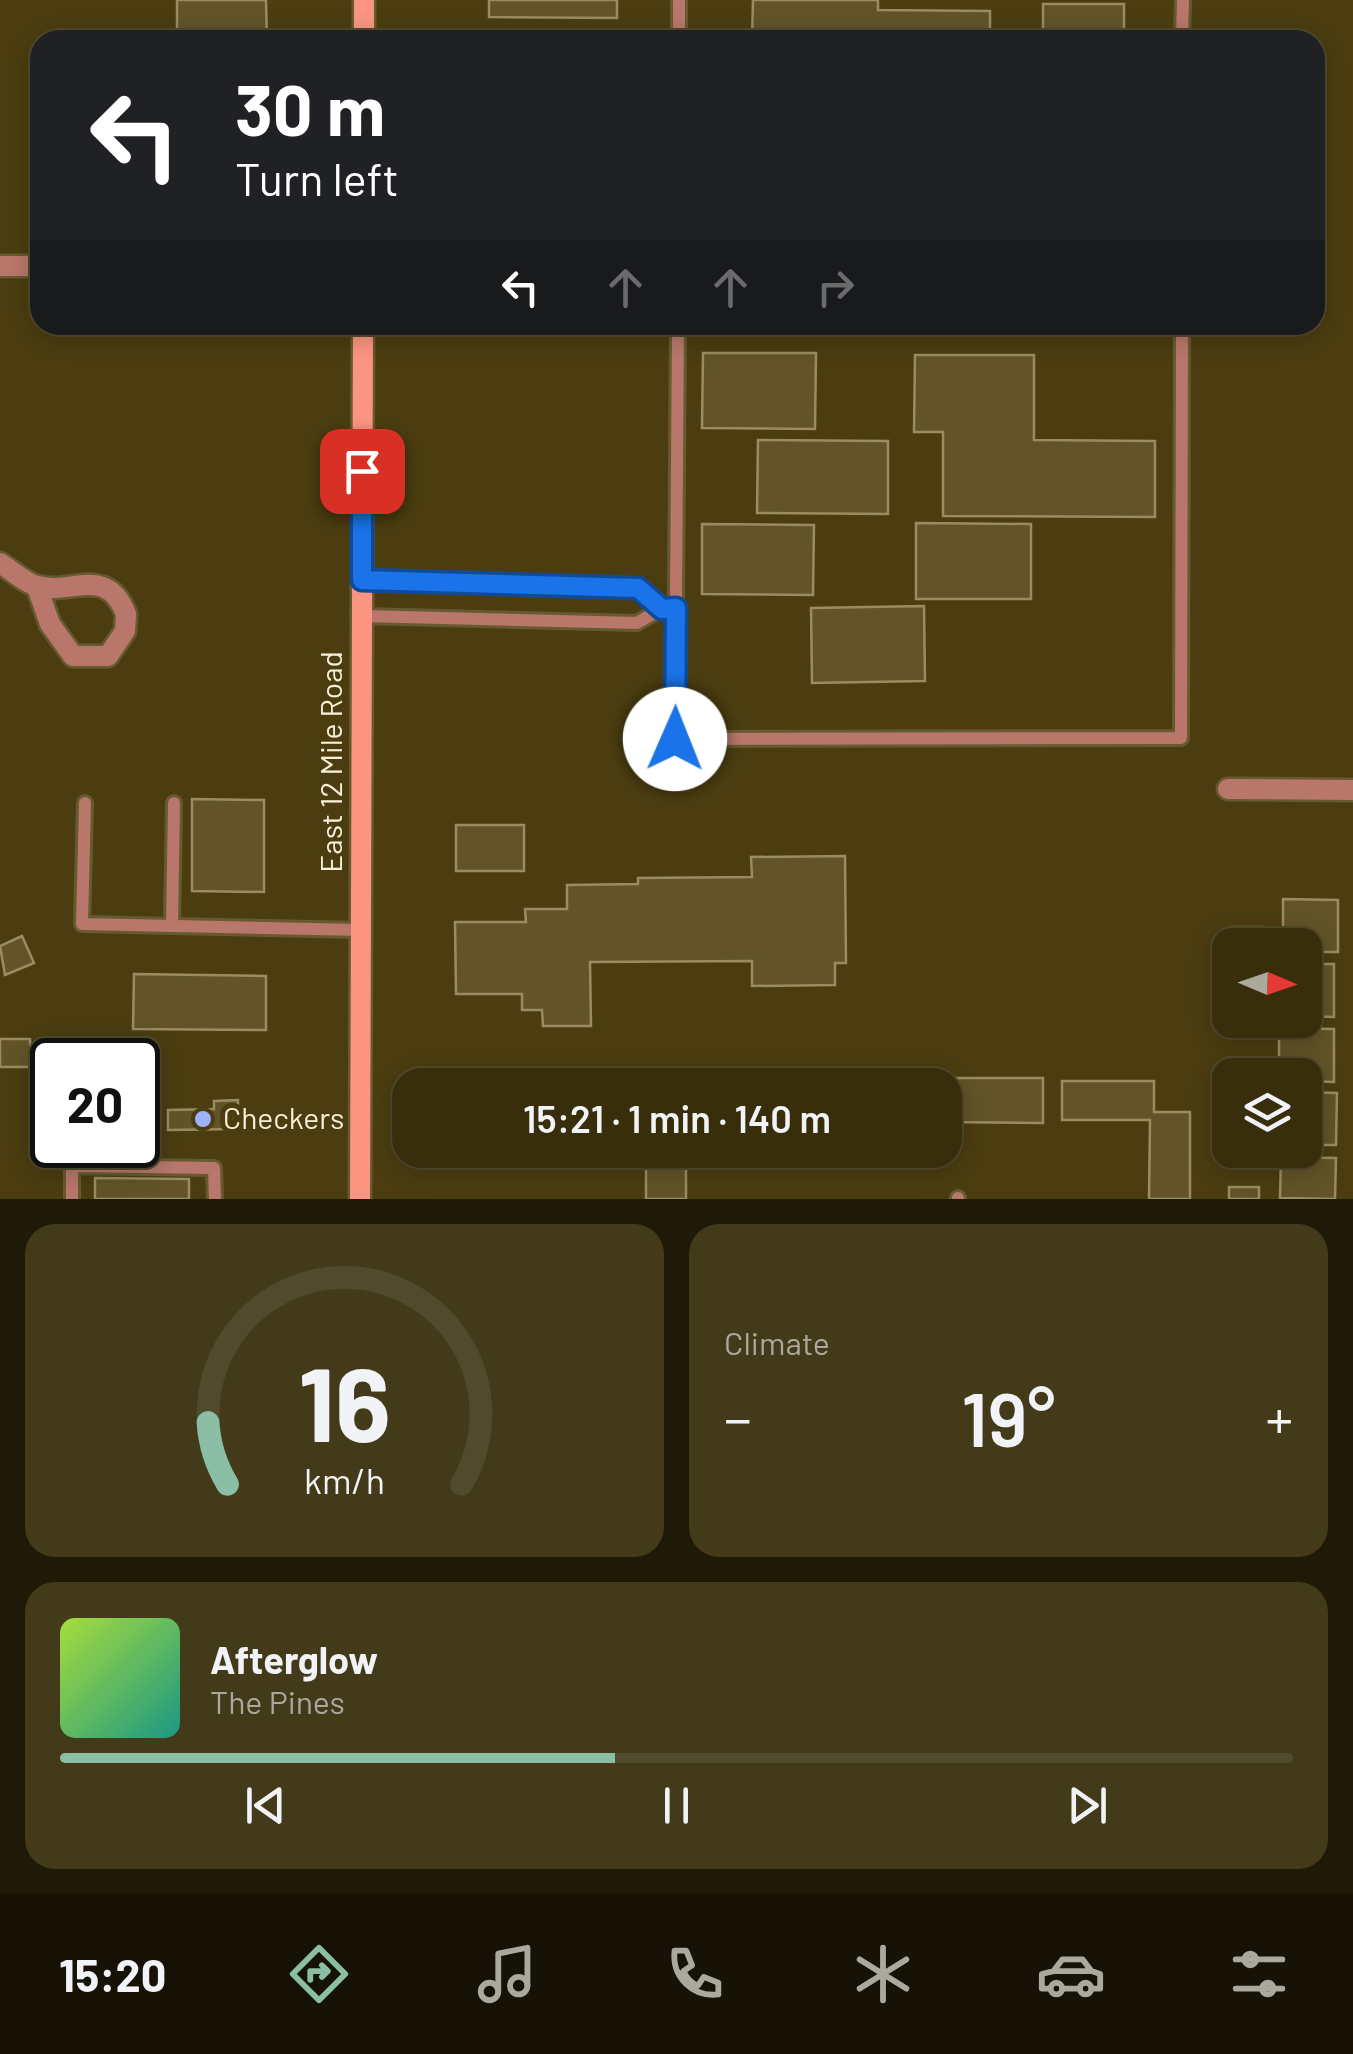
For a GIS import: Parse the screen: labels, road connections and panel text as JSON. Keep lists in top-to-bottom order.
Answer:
{
  "streets": {
    "main road": ["East 12 Mile Road"]
  },
  "places": ["Checkers"],
  "north": "right",
  "page": {
    "turn": ["30 m", "Turn left"],
    "limit": "20",
    "trip": "15:21 · 1 min · 140 m",
    "tile": "Climate",
    "heat": ["−", "19°", "+"],
    "song": ["Afterglow", "The Pines"],
    "tabs": "15:20",
    "gauge": ["16", "km/h"]
  }
}
